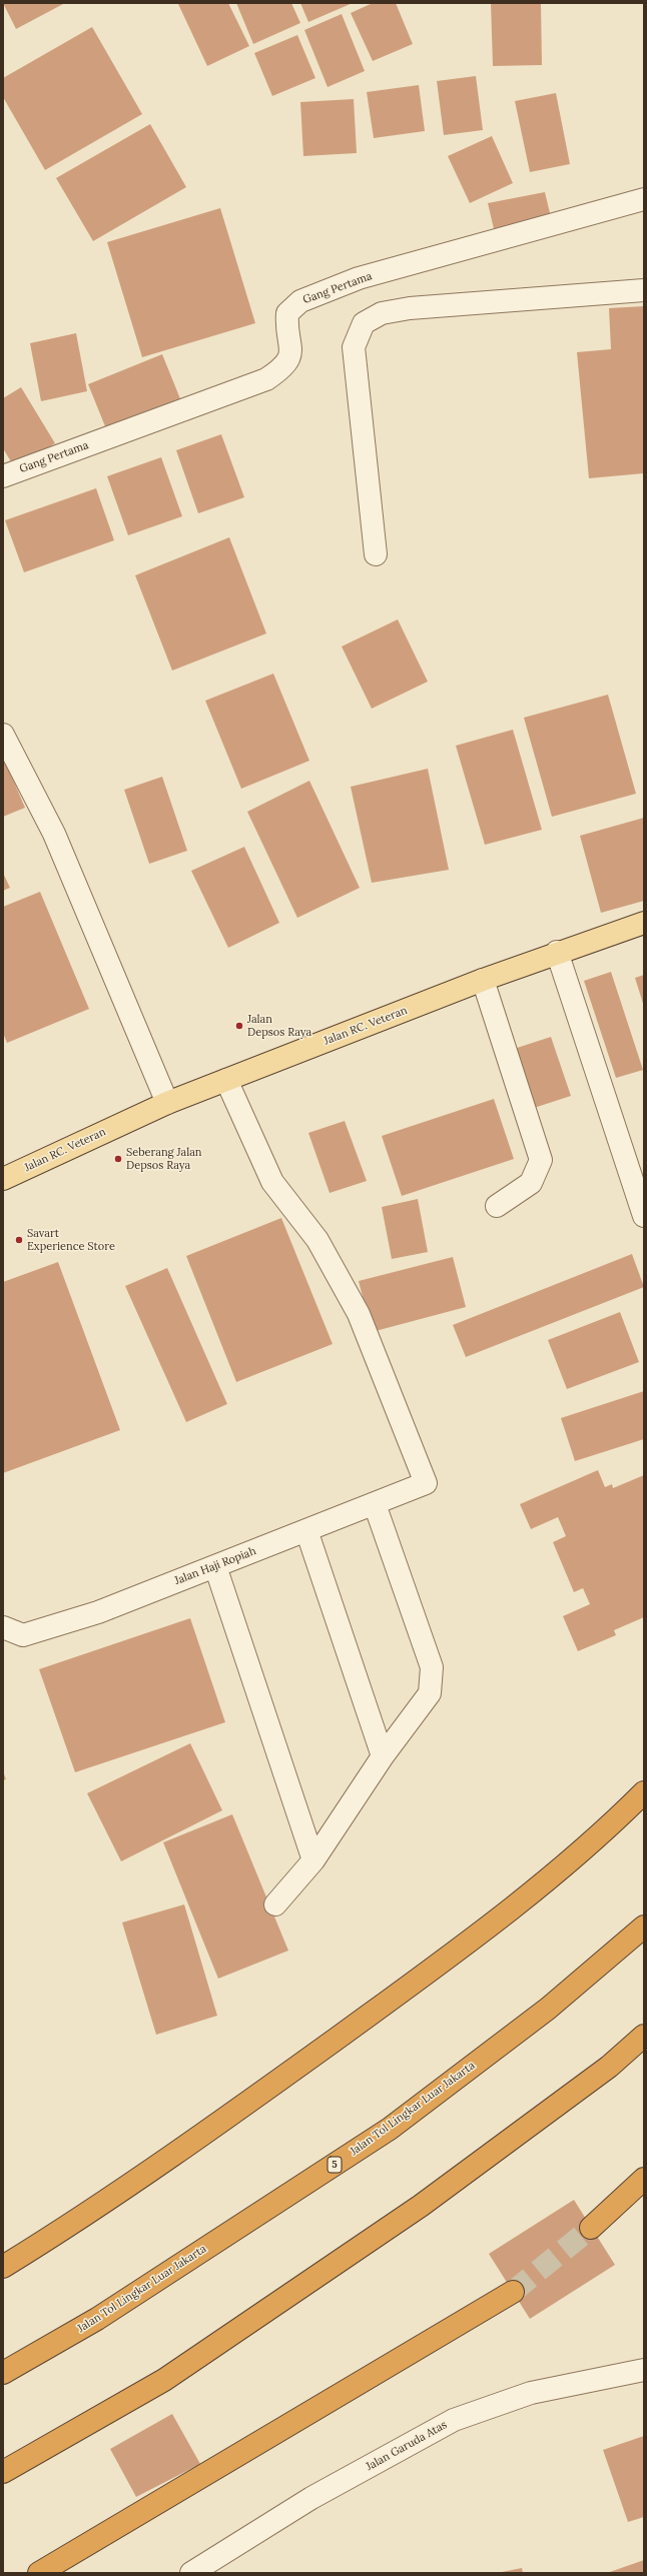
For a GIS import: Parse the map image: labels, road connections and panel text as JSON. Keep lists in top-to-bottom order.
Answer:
{
  "streets": {
    "highway": ["Jalan Tol Lingkar Luar Jakarta", "5"],
    "main road": ["Jalan RC. Veteran"],
    "street": ["Gang Pertama", "Jalan Haji Ropiah", "Jalan Garuda Atas"]
  },
  "crossings": [
    ["Jalan RC. Veteran", "Jalan Haji Ropiah"]
  ],
  "places": ["Jalan Depsos Raya", "Seberang Jalan Depsos Raya", "Savart Experience Store"]
}
